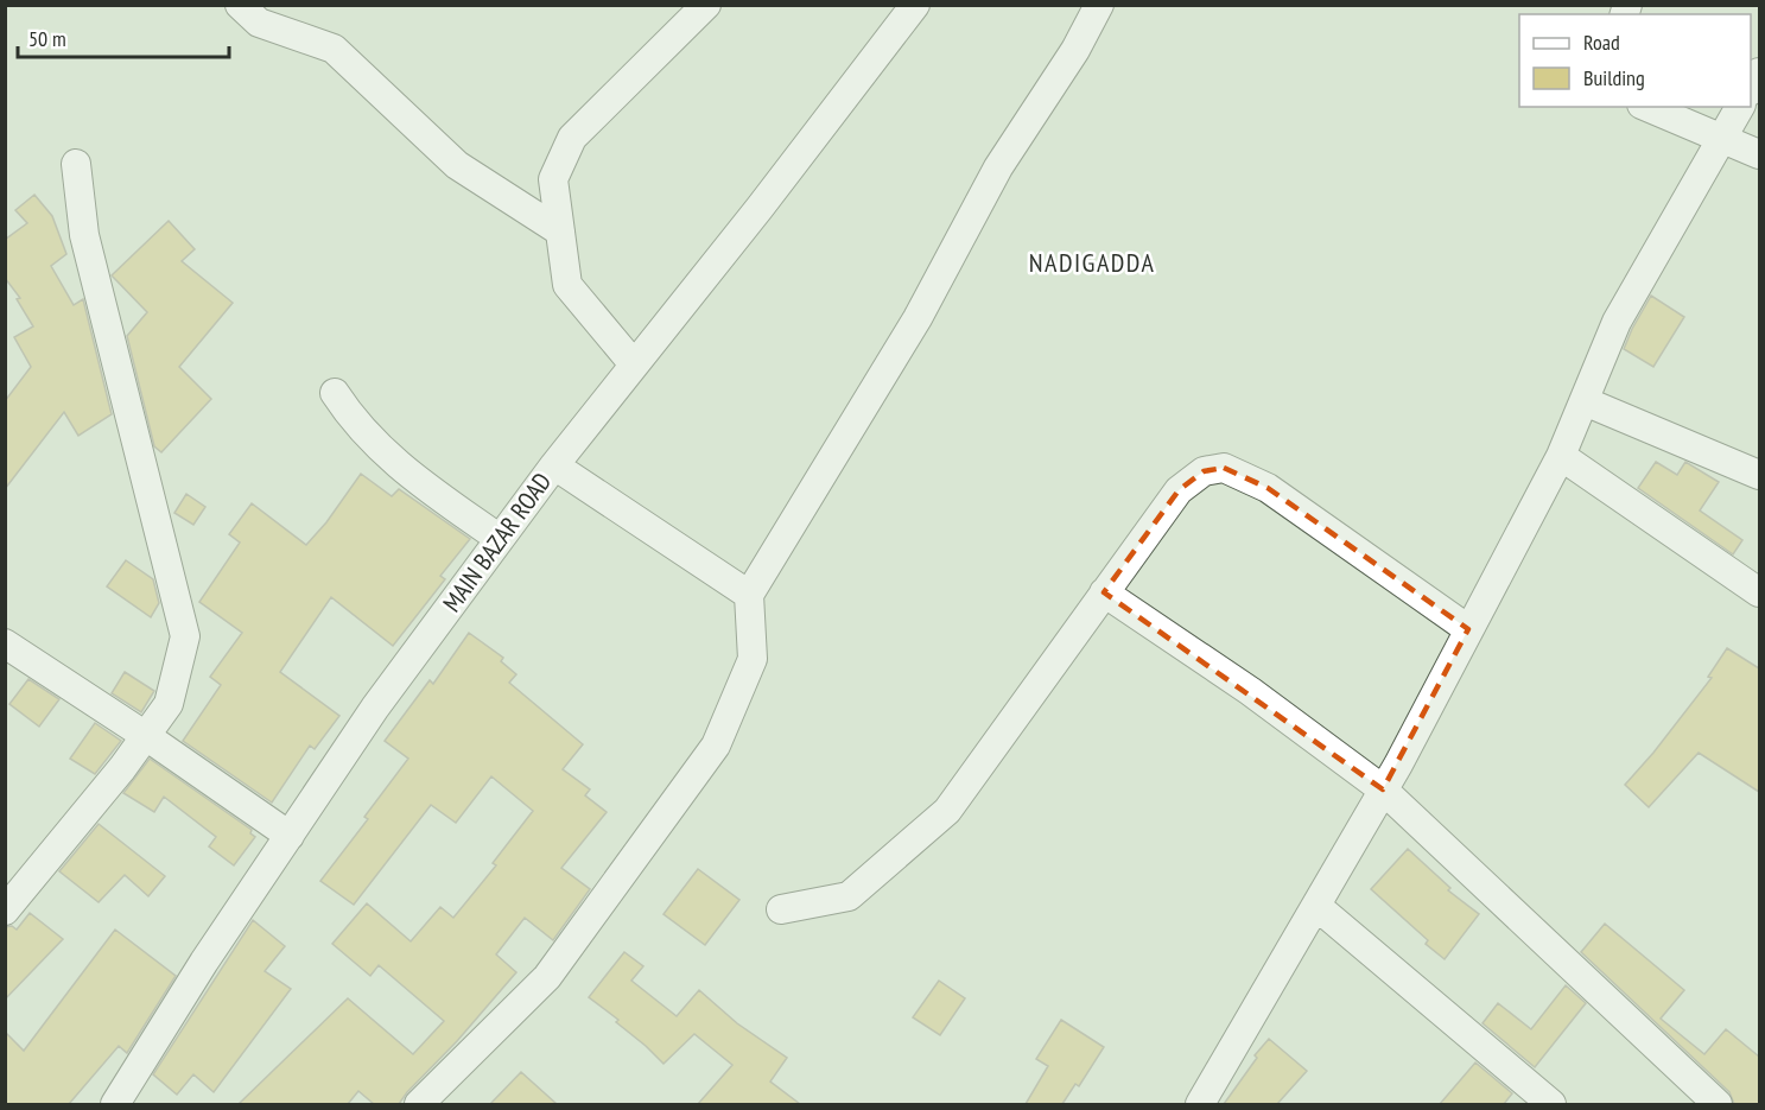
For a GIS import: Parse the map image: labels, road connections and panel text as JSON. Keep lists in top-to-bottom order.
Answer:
{
  "streets": {
    "street": ["MAIN BAZAR ROAD"]
  },
  "districts": ["NADIGADDA"],
  "legend": ["Road", "Building"],
  "scale_bar": "50 m"
}
